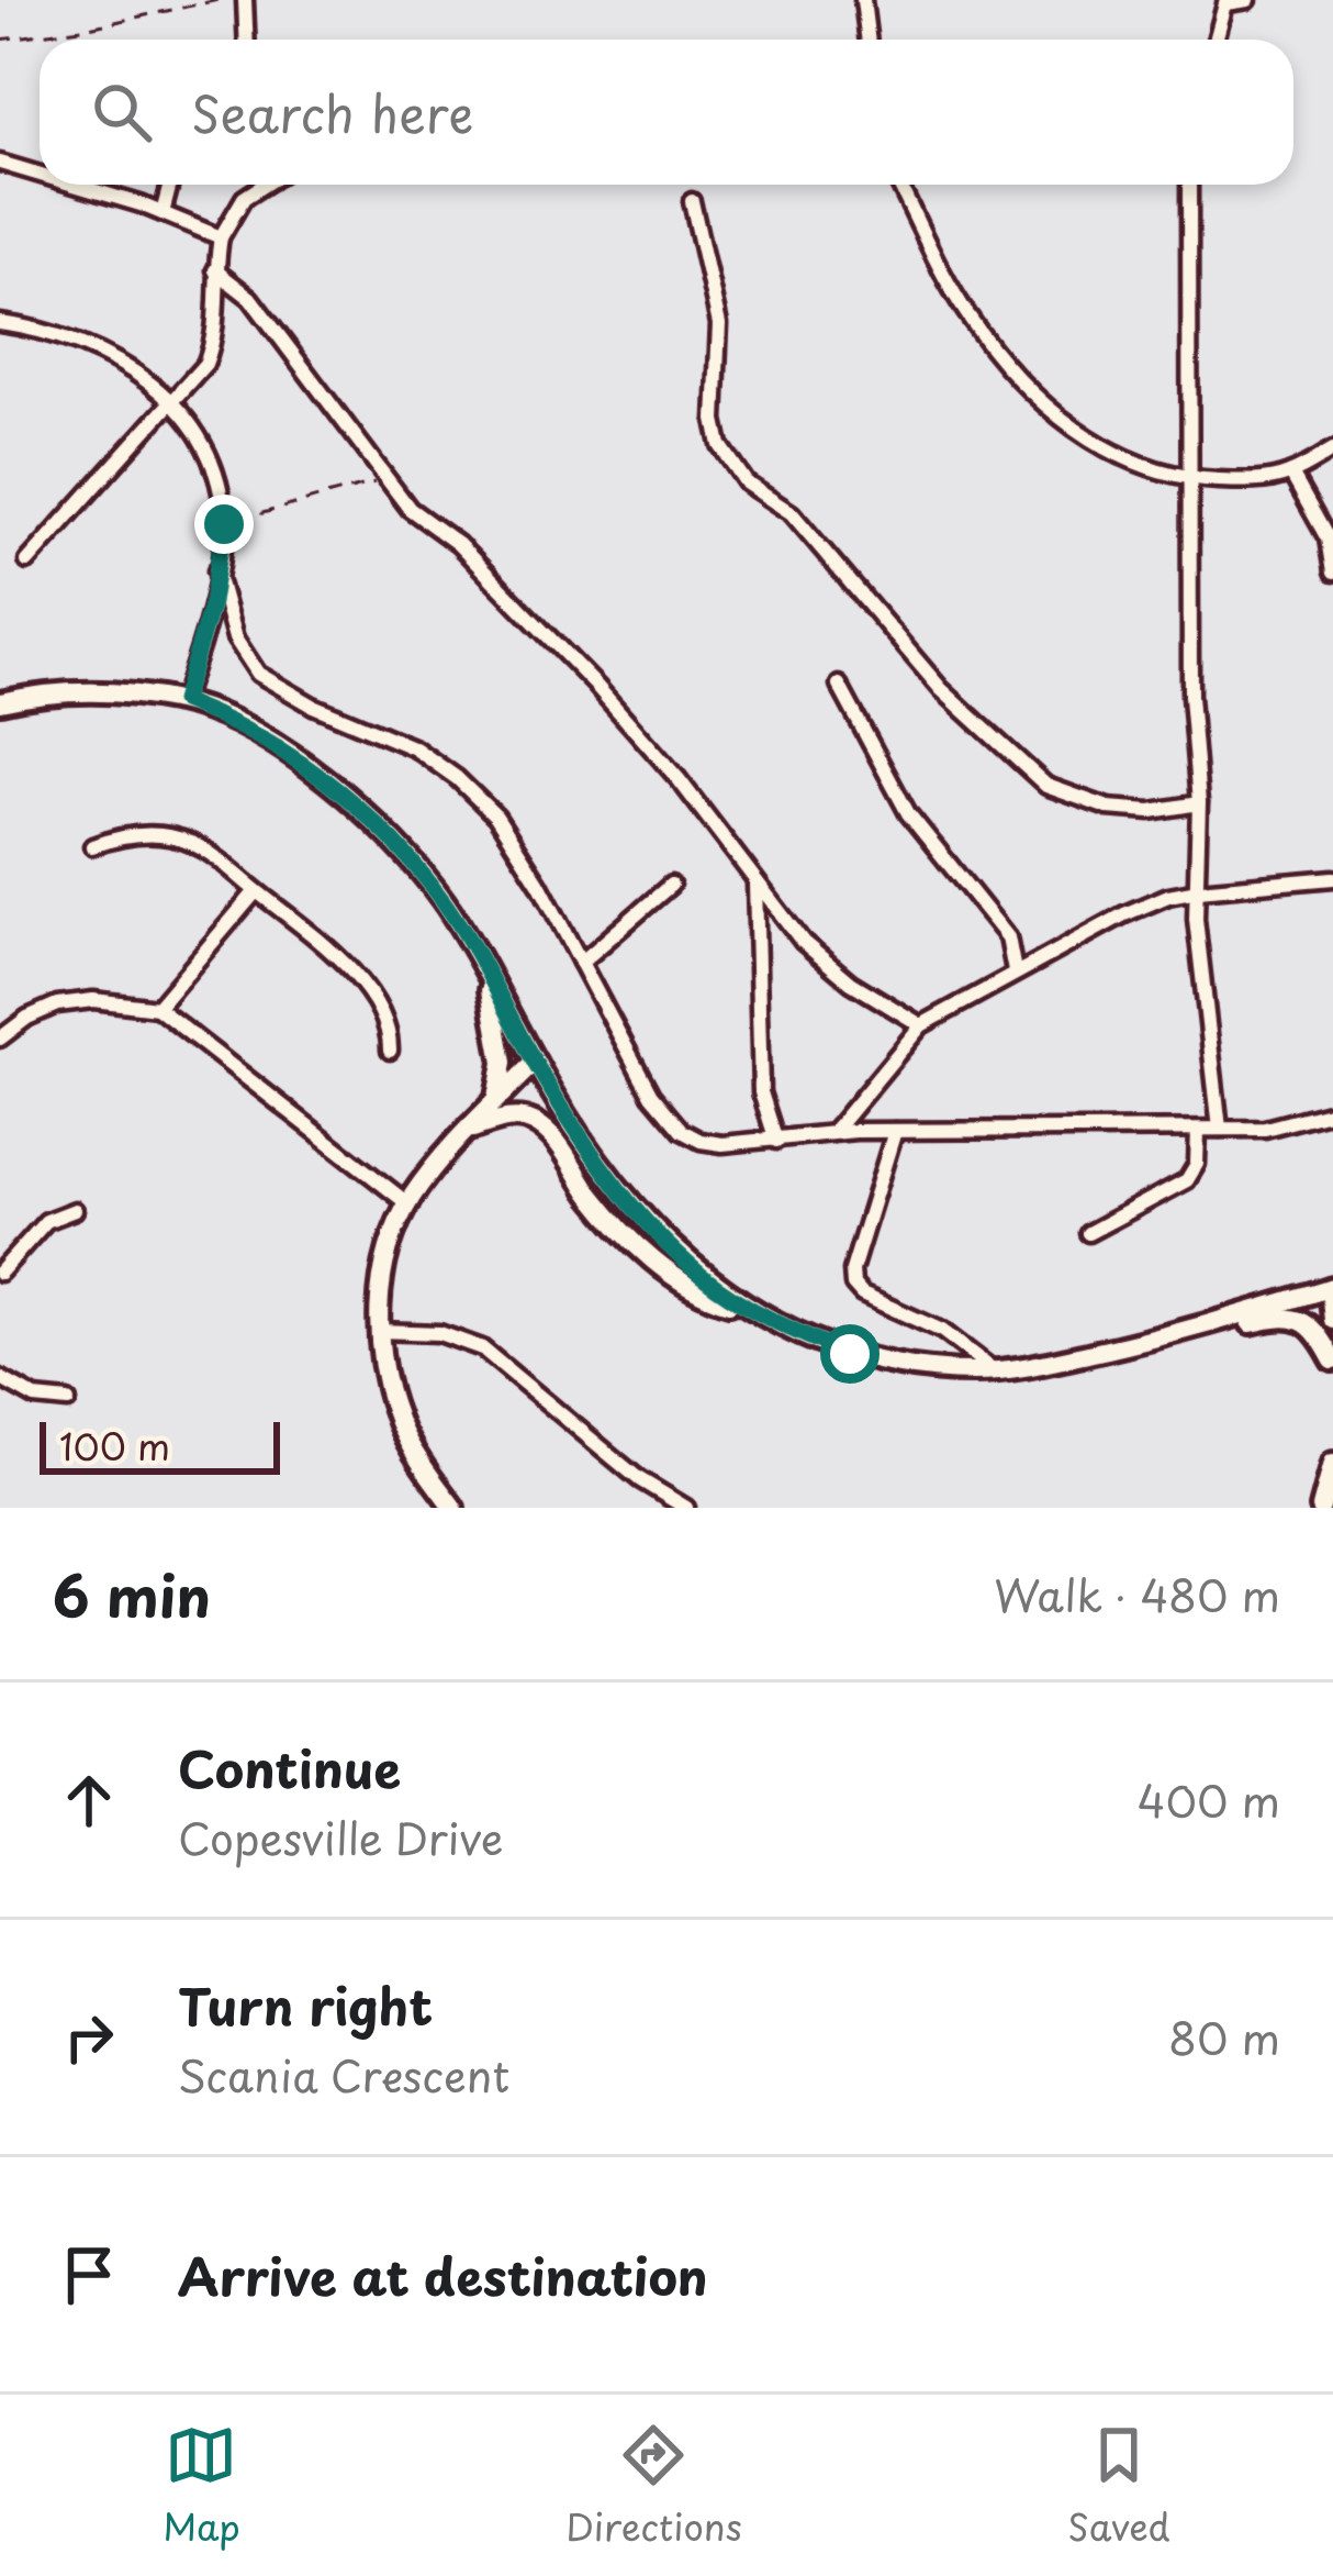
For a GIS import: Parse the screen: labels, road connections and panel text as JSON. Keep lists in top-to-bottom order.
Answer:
{
  "scale_bar": "100 m",
  "page": {
    "search": "Search here",
    "scale": "100 m",
    "heading": ["6 min", "Walk · 480 m"],
    "list": [
      ["Continue", "Copesville Drive", "400 m"],
      ["Turn right", "Scania Crescent", "80 m"],
      "Arrive at destination"
    ],
    "nav": ["Map", "Directions", "Saved"]
  }
}
